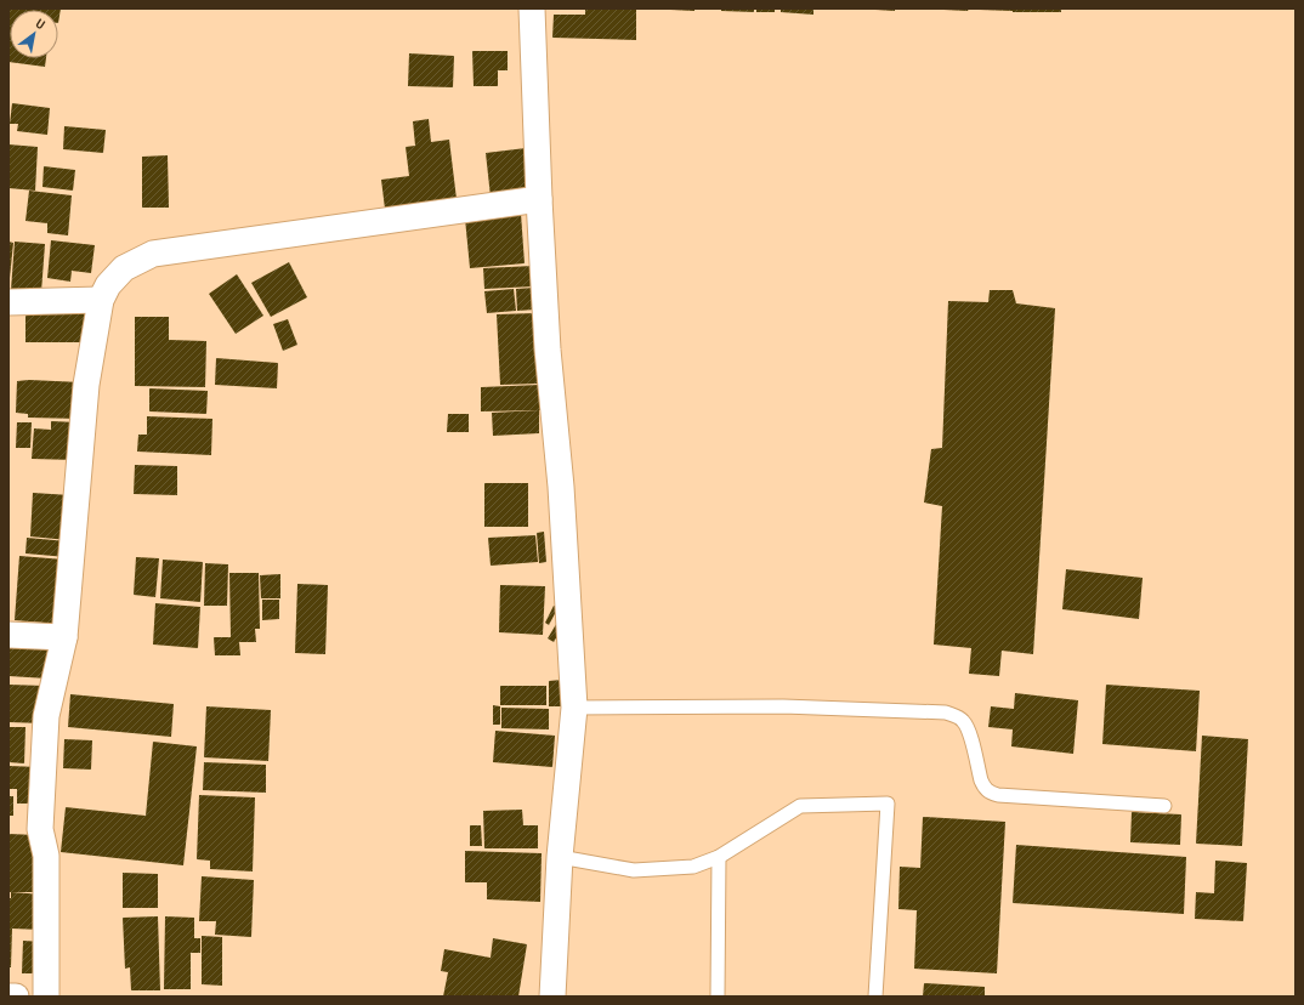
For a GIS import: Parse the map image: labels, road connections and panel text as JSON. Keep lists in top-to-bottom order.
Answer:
{
  "north": "top right"
}
